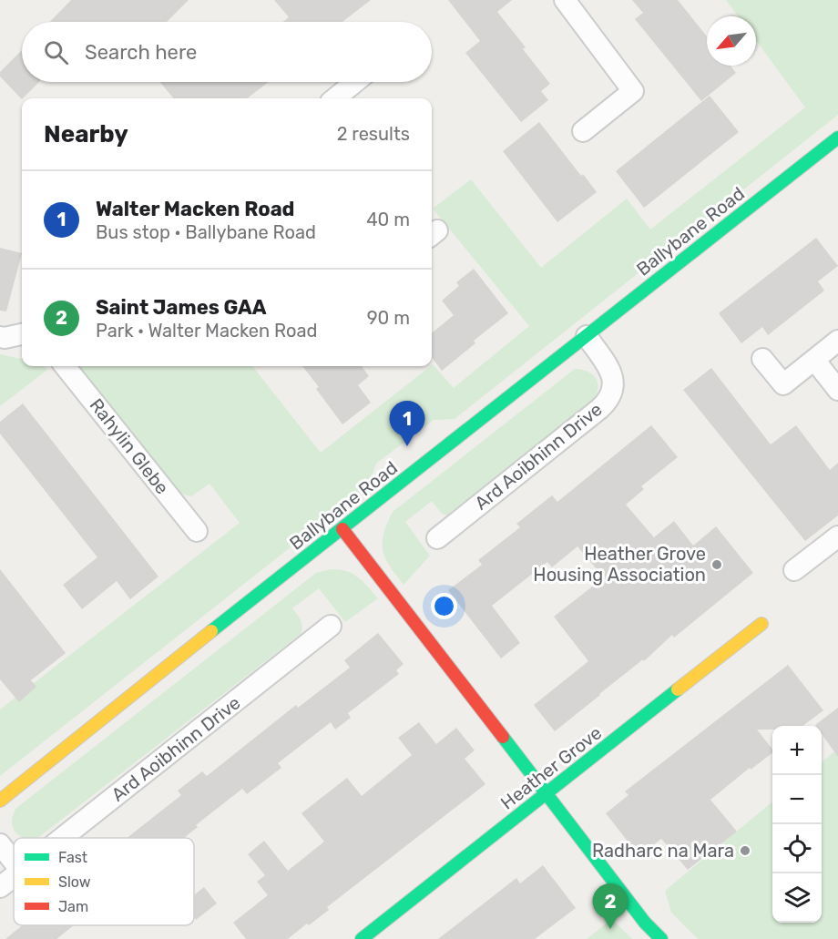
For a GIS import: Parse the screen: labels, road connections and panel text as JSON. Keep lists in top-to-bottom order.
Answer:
{
  "streets": {
    "main road": ["Ballybane Road", "Heather Grove"],
    "street": ["Rahylin Glebe", "Ard Aoibhinn Drive"]
  },
  "crossings": [
    ["Ballybane Road", "Ard Aoibhinn Drive"]
  ],
  "places": ["Heather Grove Housing Association", "Radharc na Mara"],
  "legend": ["Fast", "Slow", "Jam"],
  "north": "bottom left",
  "page": {
    "search": "Search here",
    "heading": ["Nearby", "2 results"],
    "list": [
      {
        "mark": "1",
        "name": "Walter Macken Road",
        "note": "Bus stop · Ballybane Road",
        "value": "40 m"
      },
      {
        "mark": "2",
        "name": "Saint James GAA",
        "note": "Park · Walter Macken Road",
        "value": "90 m"
      }
    ],
    "pins": ["1", "2"],
    "map_buttons": ["+", "−"]
  }
}
